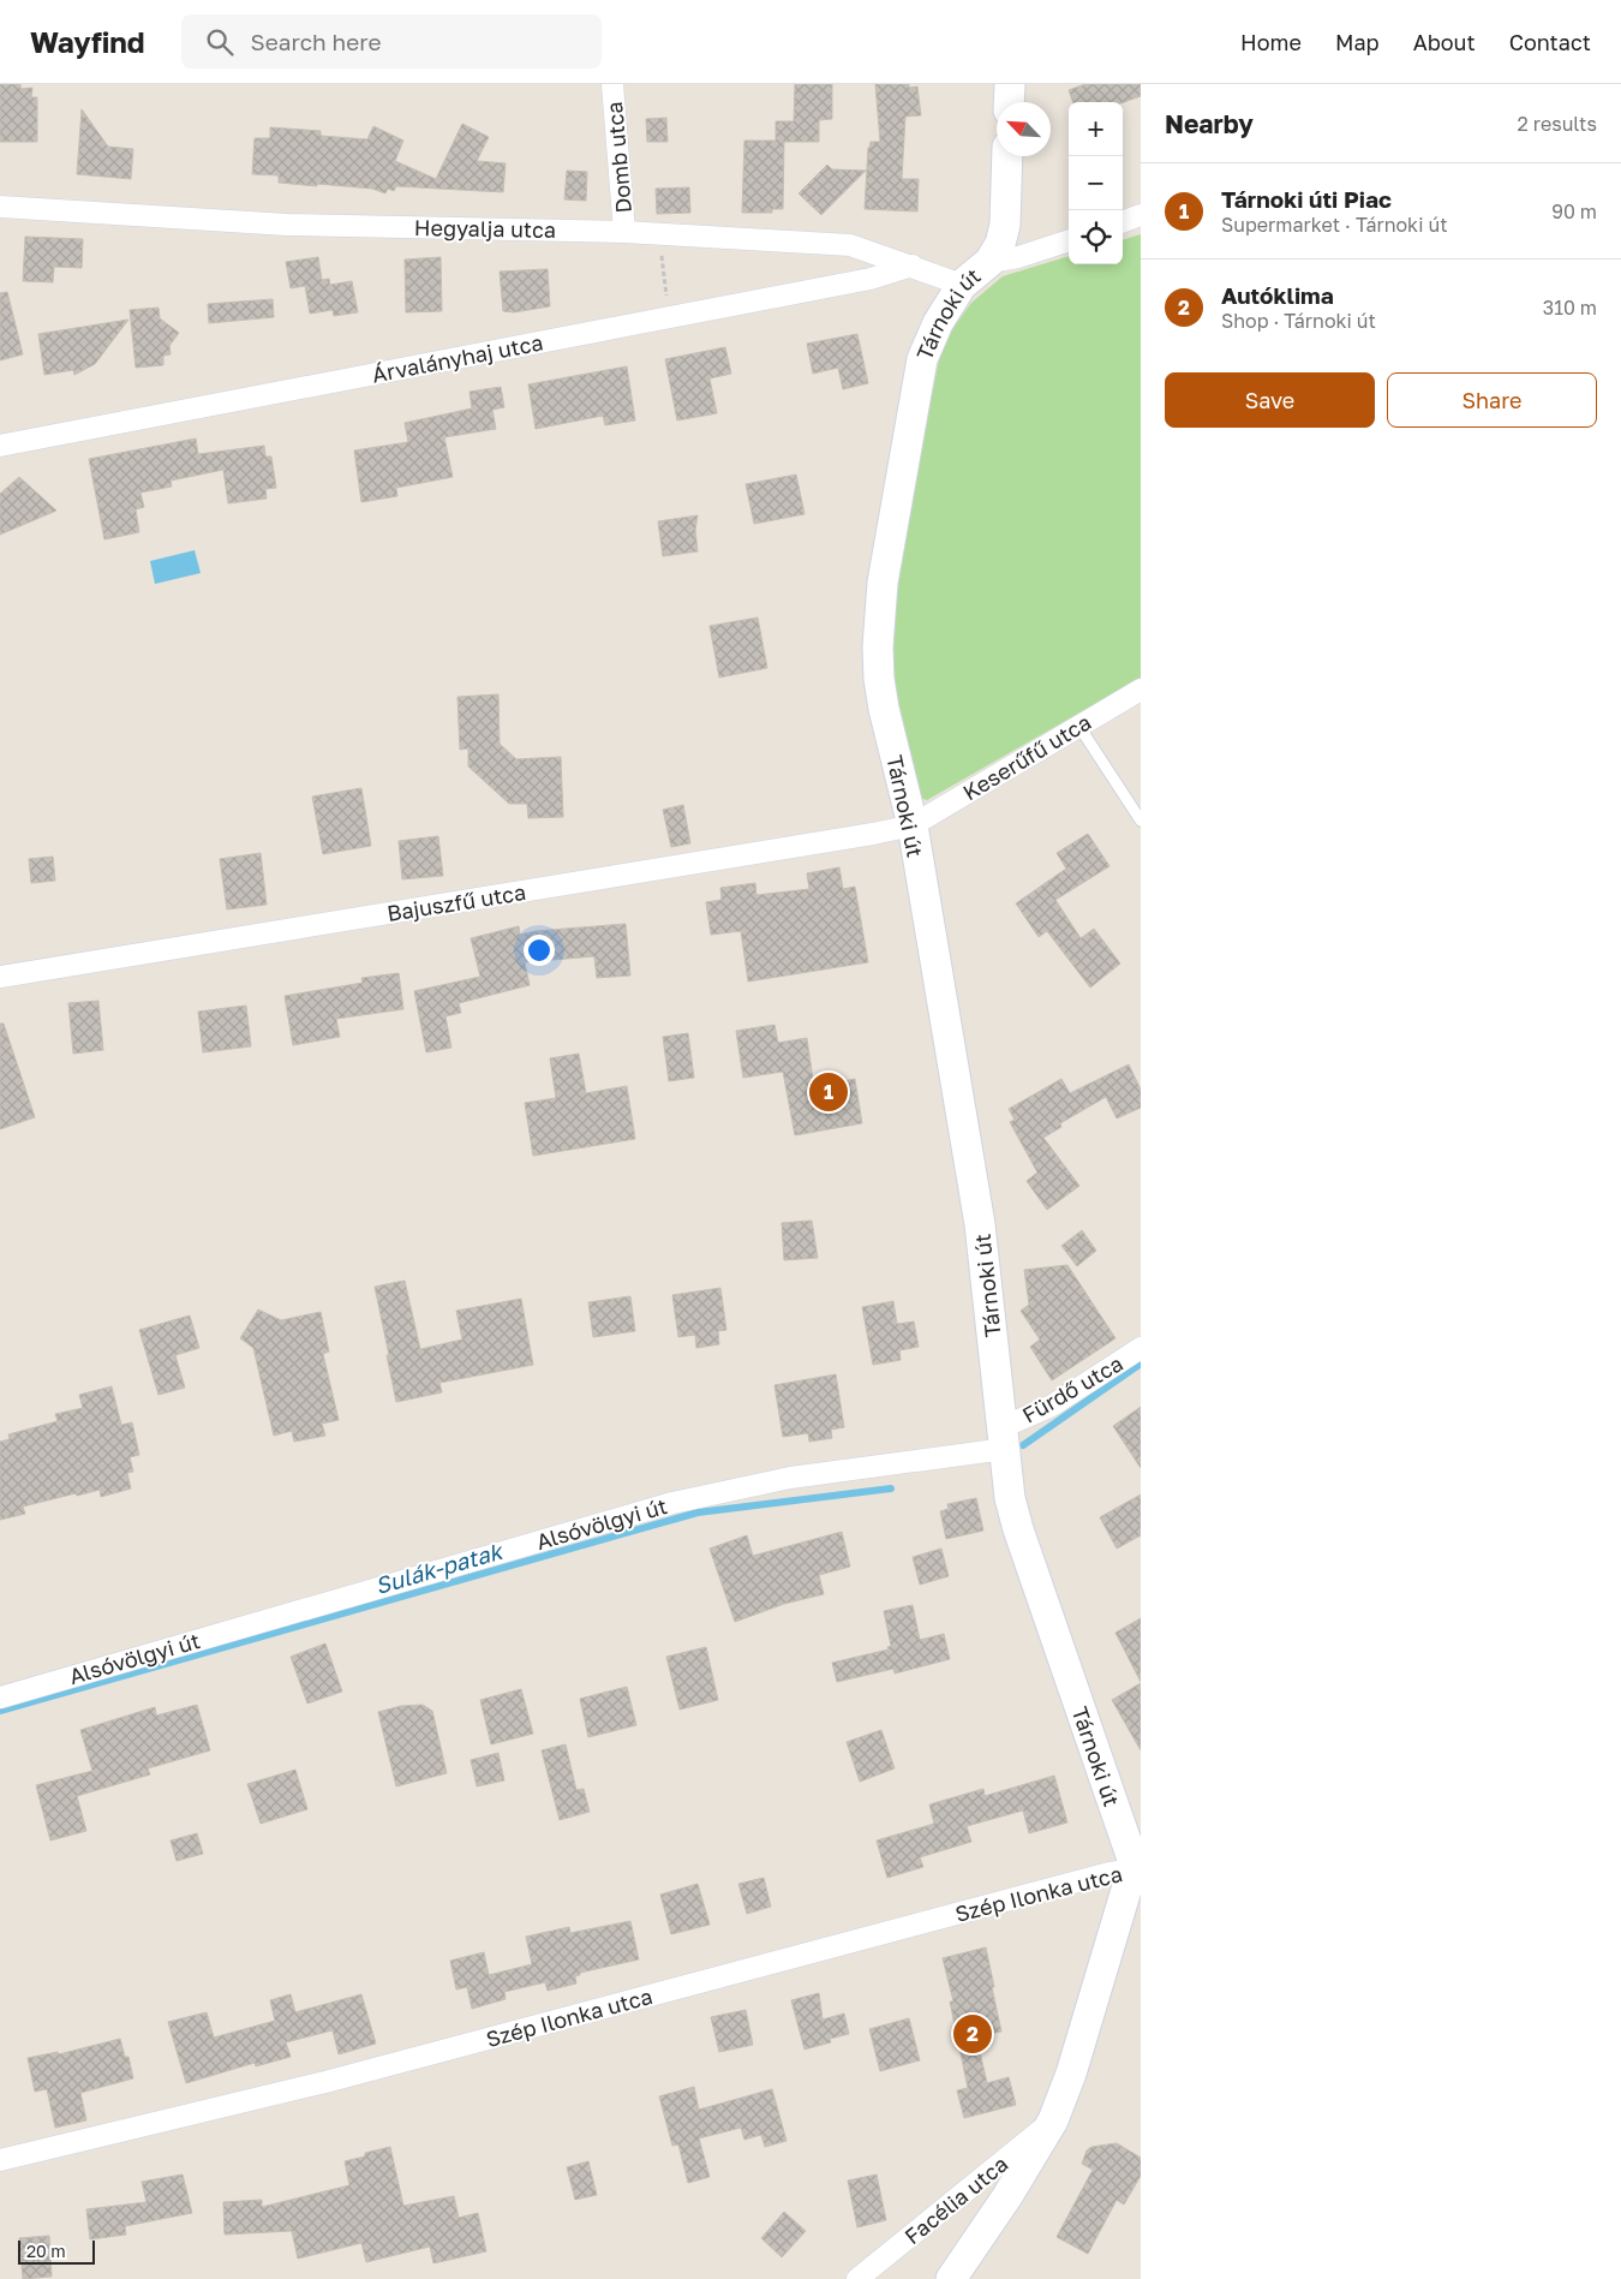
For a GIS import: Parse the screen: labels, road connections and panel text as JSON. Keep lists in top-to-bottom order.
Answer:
{
  "streets": {
    "street": [
      "Domb utca",
      "Hegyalja utca",
      "Tárnoki út",
      "Árvalányhaj utca",
      "Keserűfű utca",
      "Bajuszfű utca",
      "Fürdő utca",
      "Alsóvölgyi út",
      "Szép Ilonka utca",
      "Facélia utca"
    ]
  },
  "crossings": [
    ["Domb utca", "Hegyalja utca"],
    ["Hegyalja utca", "Tárnoki út"],
    ["Hegyalja utca", "Árvalányhaj utca"],
    ["Tárnoki út", "Keserűfű utca"],
    ["Tárnoki út", "Bajuszfű utca"],
    ["Tárnoki út", "Fürdő utca"],
    ["Tárnoki út", "Alsóvölgyi út"],
    ["Tárnoki út", "Szép Ilonka utca"],
    ["Keserűfű utca", "Bajuszfű utca"],
    ["Fürdő utca", "Alsóvölgyi út"]
  ],
  "water": ["Sulák-patak"],
  "scale_bar": "20 m",
  "north": "top left",
  "page": {
    "header": "Wayfind",
    "search": "Search here",
    "nav": [
      "Home",
      "Map",
      "About",
      "Contact"
    ],
    "heading": ["Nearby", "2 results"],
    "map_buttons": ["+", "−"],
    "list": [
      {
        "mark": "1",
        "name": "Tárnoki úti Piac",
        "note": "Supermarket · Tárnoki út",
        "value": "90 m"
      },
      {
        "mark": "2",
        "name": "Autóklima",
        "note": "Shop · Tárnoki út",
        "value": "310 m"
      }
    ],
    "buttons": ["Save", "Share"],
    "pins": ["1", "2"],
    "scale": "20 m"
  }
}
